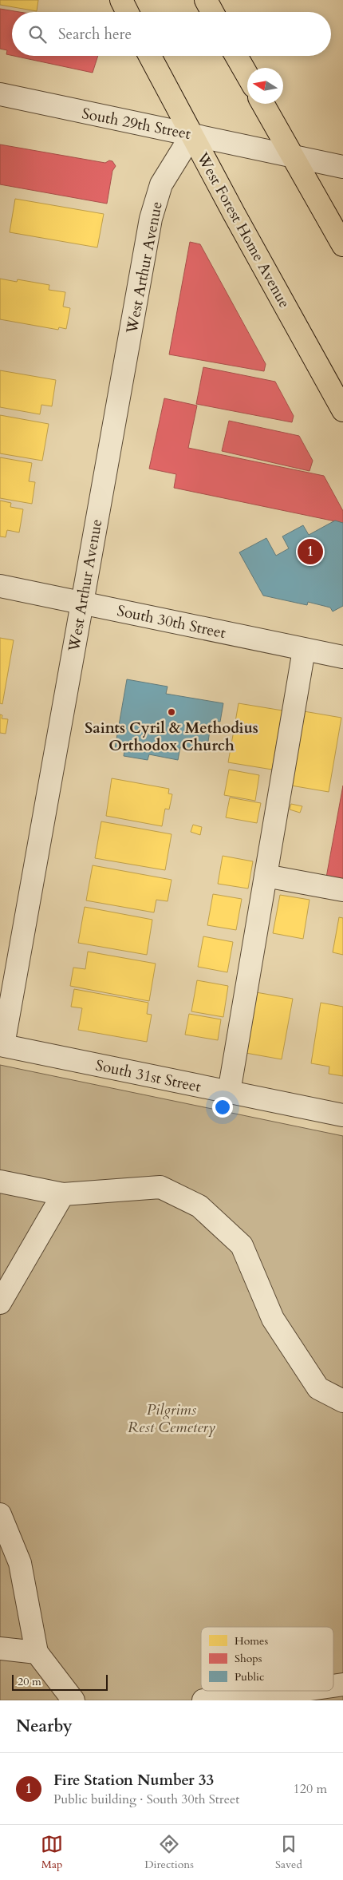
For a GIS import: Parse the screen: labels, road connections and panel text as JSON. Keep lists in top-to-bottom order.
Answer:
{
  "streets": {
    "main road": ["West Forest Home Avenue"],
    "street": [
      "South 29th Street",
      "West Arthur Avenue",
      "South 30th Street",
      "South 31st Street"
    ]
  },
  "crossings": [
    ["South 29th Street", "West Forest Home Avenue"],
    ["South 29th Street", "West Arthur Avenue"],
    ["West Forest Home Avenue", "West Arthur Avenue"],
    ["West Arthur Avenue", "South 30th Street"],
    ["West Arthur Avenue", "South 31st Street"]
  ],
  "parks": ["Pilgrims Rest Cemetery"],
  "places": ["Saints Cyril & Methodius Orthodox Church"],
  "legend": ["Homes", "Shops", "Public"],
  "scale_bar": "20 m",
  "north": "left",
  "page": {
    "search": "Search here",
    "pins": "1",
    "scale": "20 m",
    "heading": "Nearby",
    "list": [
      {
        "mark": "1",
        "name": "Fire Station Number 33",
        "note": "Public building · South 30th Street",
        "value": "120 m"
      }
    ],
    "nav": ["Map", "Directions", "Saved"]
  }
}
